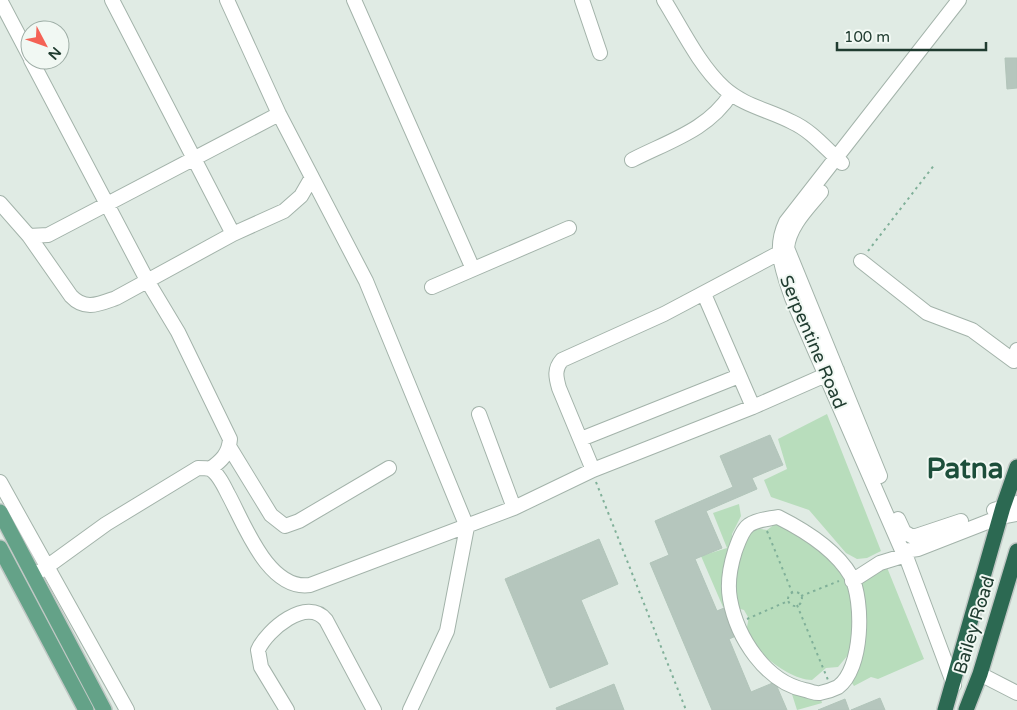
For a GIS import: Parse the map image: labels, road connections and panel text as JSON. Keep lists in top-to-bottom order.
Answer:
{
  "streets": {
    "highway": ["Bailey Road"],
    "street": ["Serpentine Road"]
  },
  "districts": ["Patna"],
  "scale_bar": "100 m",
  "north": "bottom right"
}
